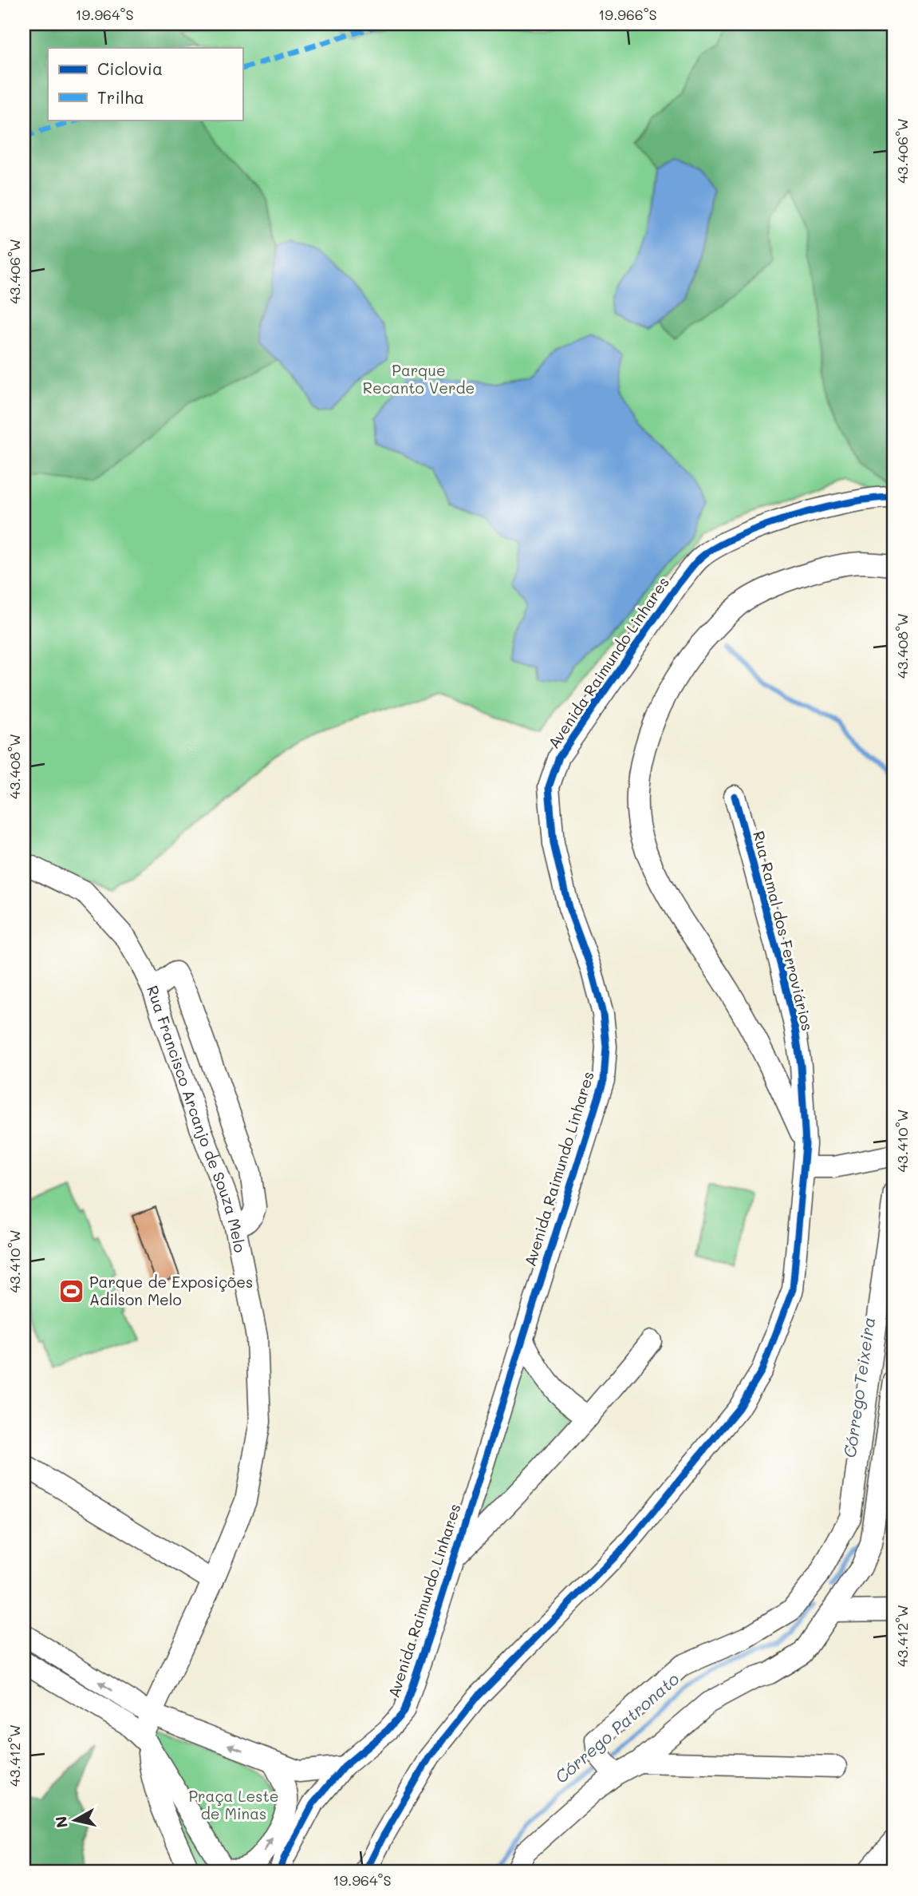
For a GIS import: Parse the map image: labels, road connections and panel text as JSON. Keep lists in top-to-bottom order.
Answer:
{
  "streets": {
    "street": ["Avenida Raimundo Linhares", "Rua Ramal dos Ferroviários", "Rua Francisco Arcanjo de Souza Melo"]
  },
  "water": ["Córrego Teixeira", "Córrego Patronato"],
  "parks": ["Parque Recanto Verde", "Praça Leste de Minas"],
  "places": {
    "sports": ["Parque de Exposições Adilson Melo"]
  },
  "legend": ["Ciclovia", "Trilha"],
  "north": "left",
  "coordinates": [
    "19.964°S",
    "19.966°S",
    "43.406°W",
    "43.408°W",
    "43.410°W",
    "43.412°W"
  ]
}
